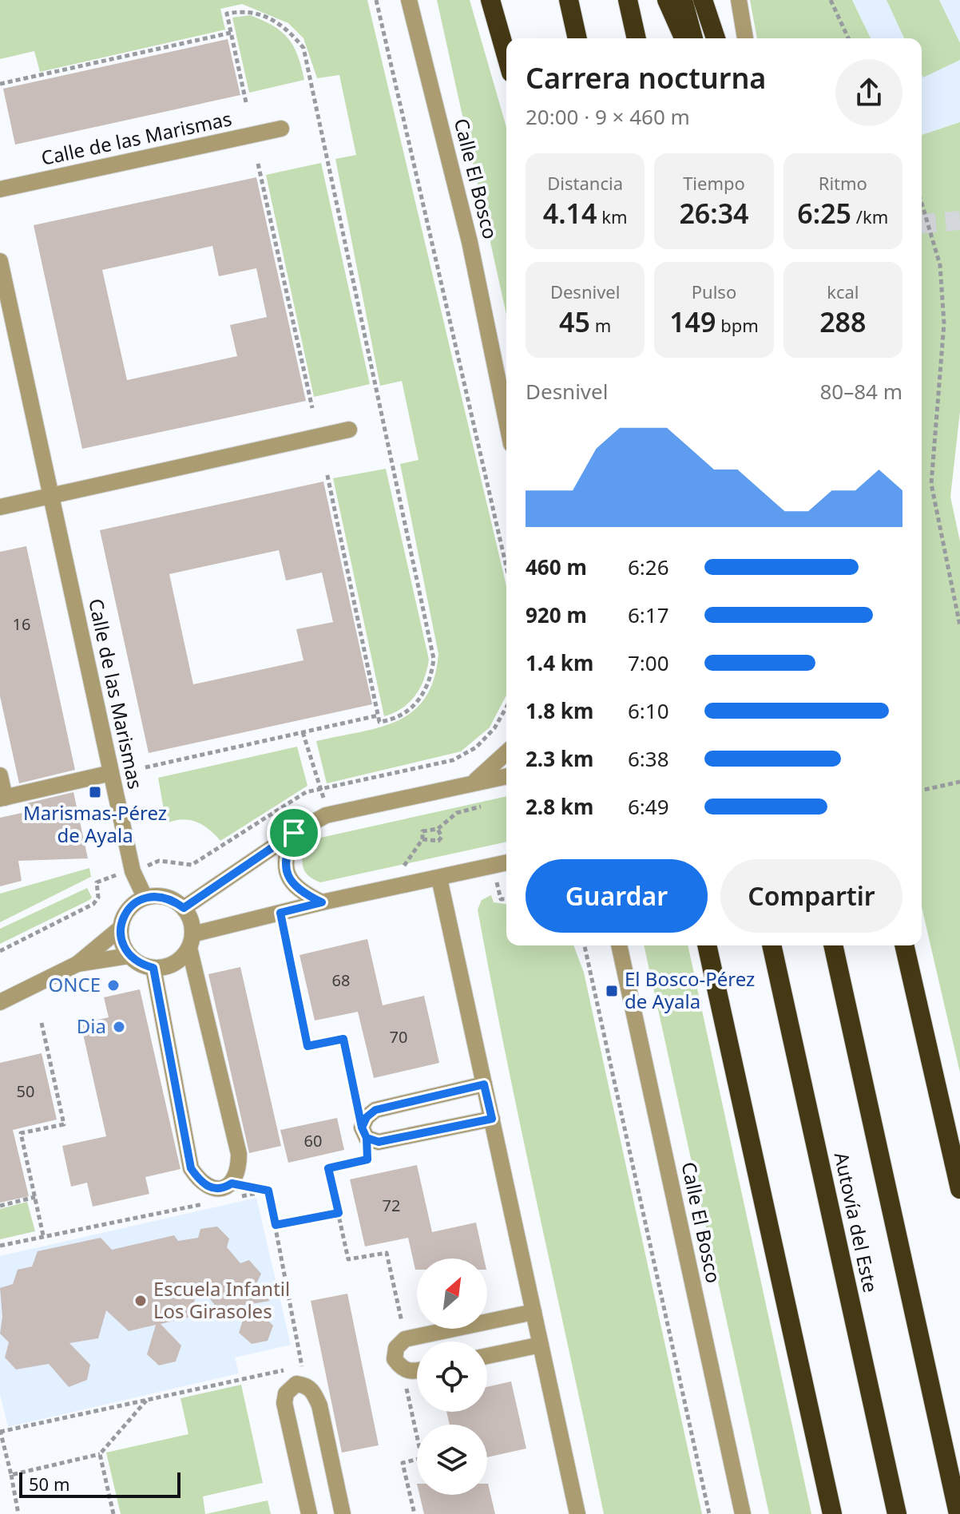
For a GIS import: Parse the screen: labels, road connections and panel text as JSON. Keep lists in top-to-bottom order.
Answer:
{
  "streets": {
    "highway": ["Autovía del Este"],
    "street": ["Calle de las Marismas", "Calle El Bosco"]
  },
  "places": {
    "transit": ["Marismas-Pérez de Ayala", "El Bosco-Pérez de Ayala"],
    "other": ["ONCE", "Dia", "Escuela Infantil Los Girasoles"]
  },
  "house_numbers": [
    "16",
    "68",
    "70",
    "50",
    "60",
    "72"
  ],
  "scale_bar": "50 m",
  "north": "top right",
  "page": {
    "heading": ["Carrera nocturna", "20:00 · 9 × 460 m"],
    "stats": [
      ["Distancia", "4.14 km"],
      ["Tiempo", "26:34"],
      ["Ritmo", "6:25 /km"],
      ["Desnivel", "45 m"],
      ["Pulso", "149 bpm"],
      ["kcal", "288"]
    ],
    "chart": ["Desnivel", "80–84 m"],
    "list": [
      {
        "name": "460 m",
        "note": "6:26"
      },
      {
        "name": "920 m",
        "note": "6:17"
      },
      {
        "name": "1.4 km",
        "note": "7:00"
      },
      {
        "name": "1.8 km",
        "note": "6:10"
      },
      {
        "name": "2.3 km",
        "note": "6:38"
      },
      {
        "name": "2.8 km",
        "note": "6:49"
      }
    ],
    "buttons": ["Guardar", "Compartir"],
    "scale": "50 m"
  }
}
